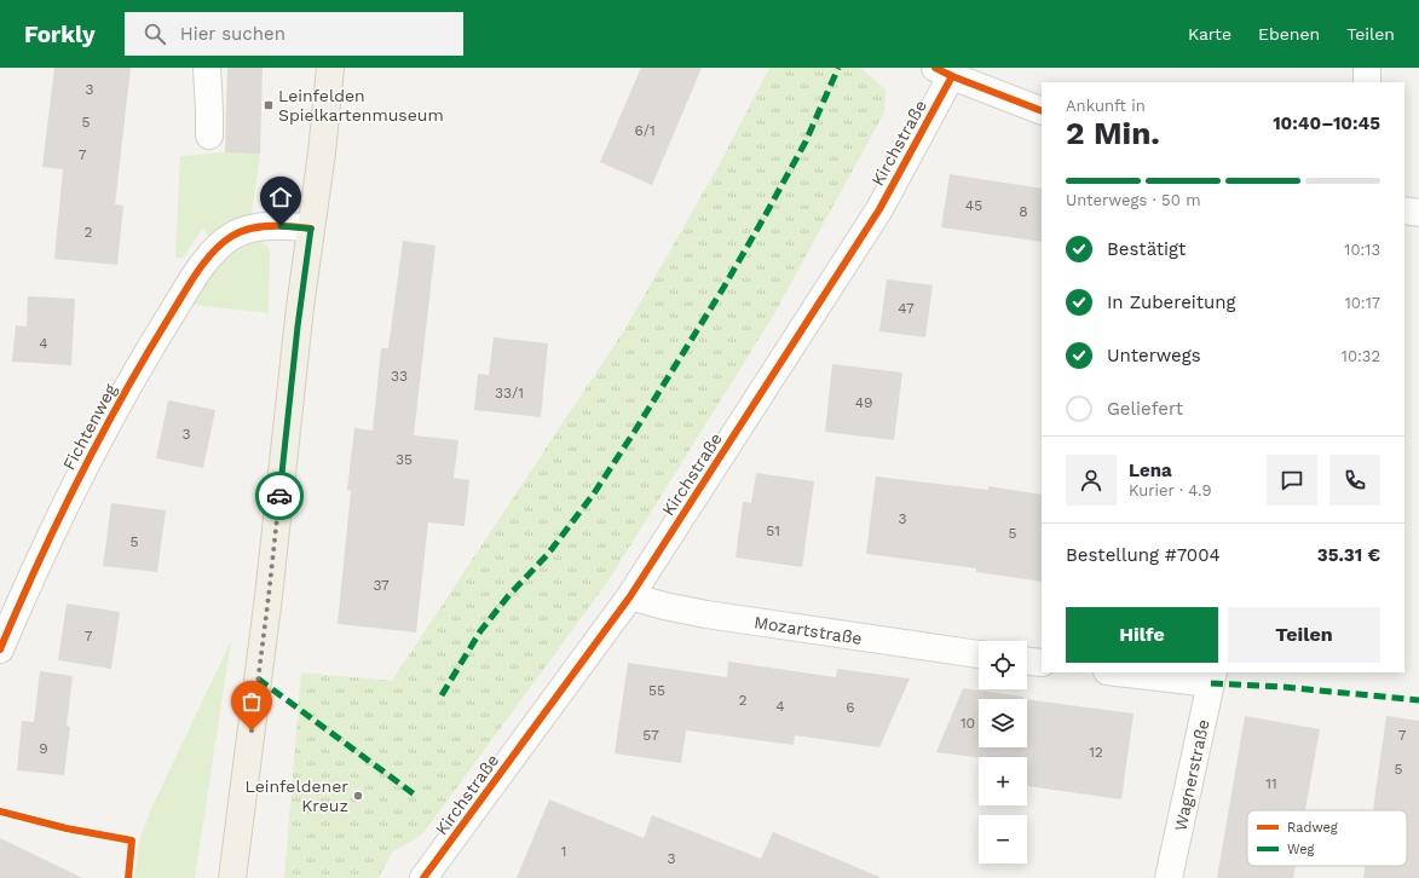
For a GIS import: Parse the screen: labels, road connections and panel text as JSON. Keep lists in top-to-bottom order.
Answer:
{
  "streets": {
    "street": [
      "Kirchstraße",
      "Fichtenweg",
      "Mozartstraße",
      "Wagnerstraße"
    ]
  },
  "crossings": [
    ["Kirchstraße", "Mozartstraße"]
  ],
  "places": {
    "transit": ["Leinfelden Spielkartenmuseum"],
    "other": ["Leinfeldener Kreuz"]
  },
  "house_numbers": [
    "3",
    "5",
    "6/1",
    "7",
    "45",
    "8",
    "2",
    "47",
    "4",
    "33",
    "33/1",
    "49",
    "3",
    "35",
    "3",
    "51",
    "5",
    "5",
    "37",
    "7",
    "55",
    "2",
    "4",
    "6",
    "10",
    "57",
    "7",
    "9",
    "12",
    "5",
    "11",
    "1",
    "3"
  ],
  "legend": ["Radweg", "Weg"],
  "page": {
    "header": "Forkly",
    "search": "Hier suchen",
    "nav": ["Karte", "Ebenen", "Teilen"],
    "heading": ["2 Min.", "Ankunft in", "10:40–10:45"],
    "panel": [
      "Lena",
      "Kurier · 4.9",
      "Bestellung #7004",
      "35.31 €"
    ],
    "bar": "Unterwegs · 50 m",
    "list": [
      ["Bestätigt", "10:13"],
      ["In Zubereitung", "10:17"],
      ["Unterwegs", "10:32"],
      "Geliefert"
    ],
    "buttons": ["Hilfe", "Teilen"],
    "map_buttons": ["+", "−"]
  }
}
